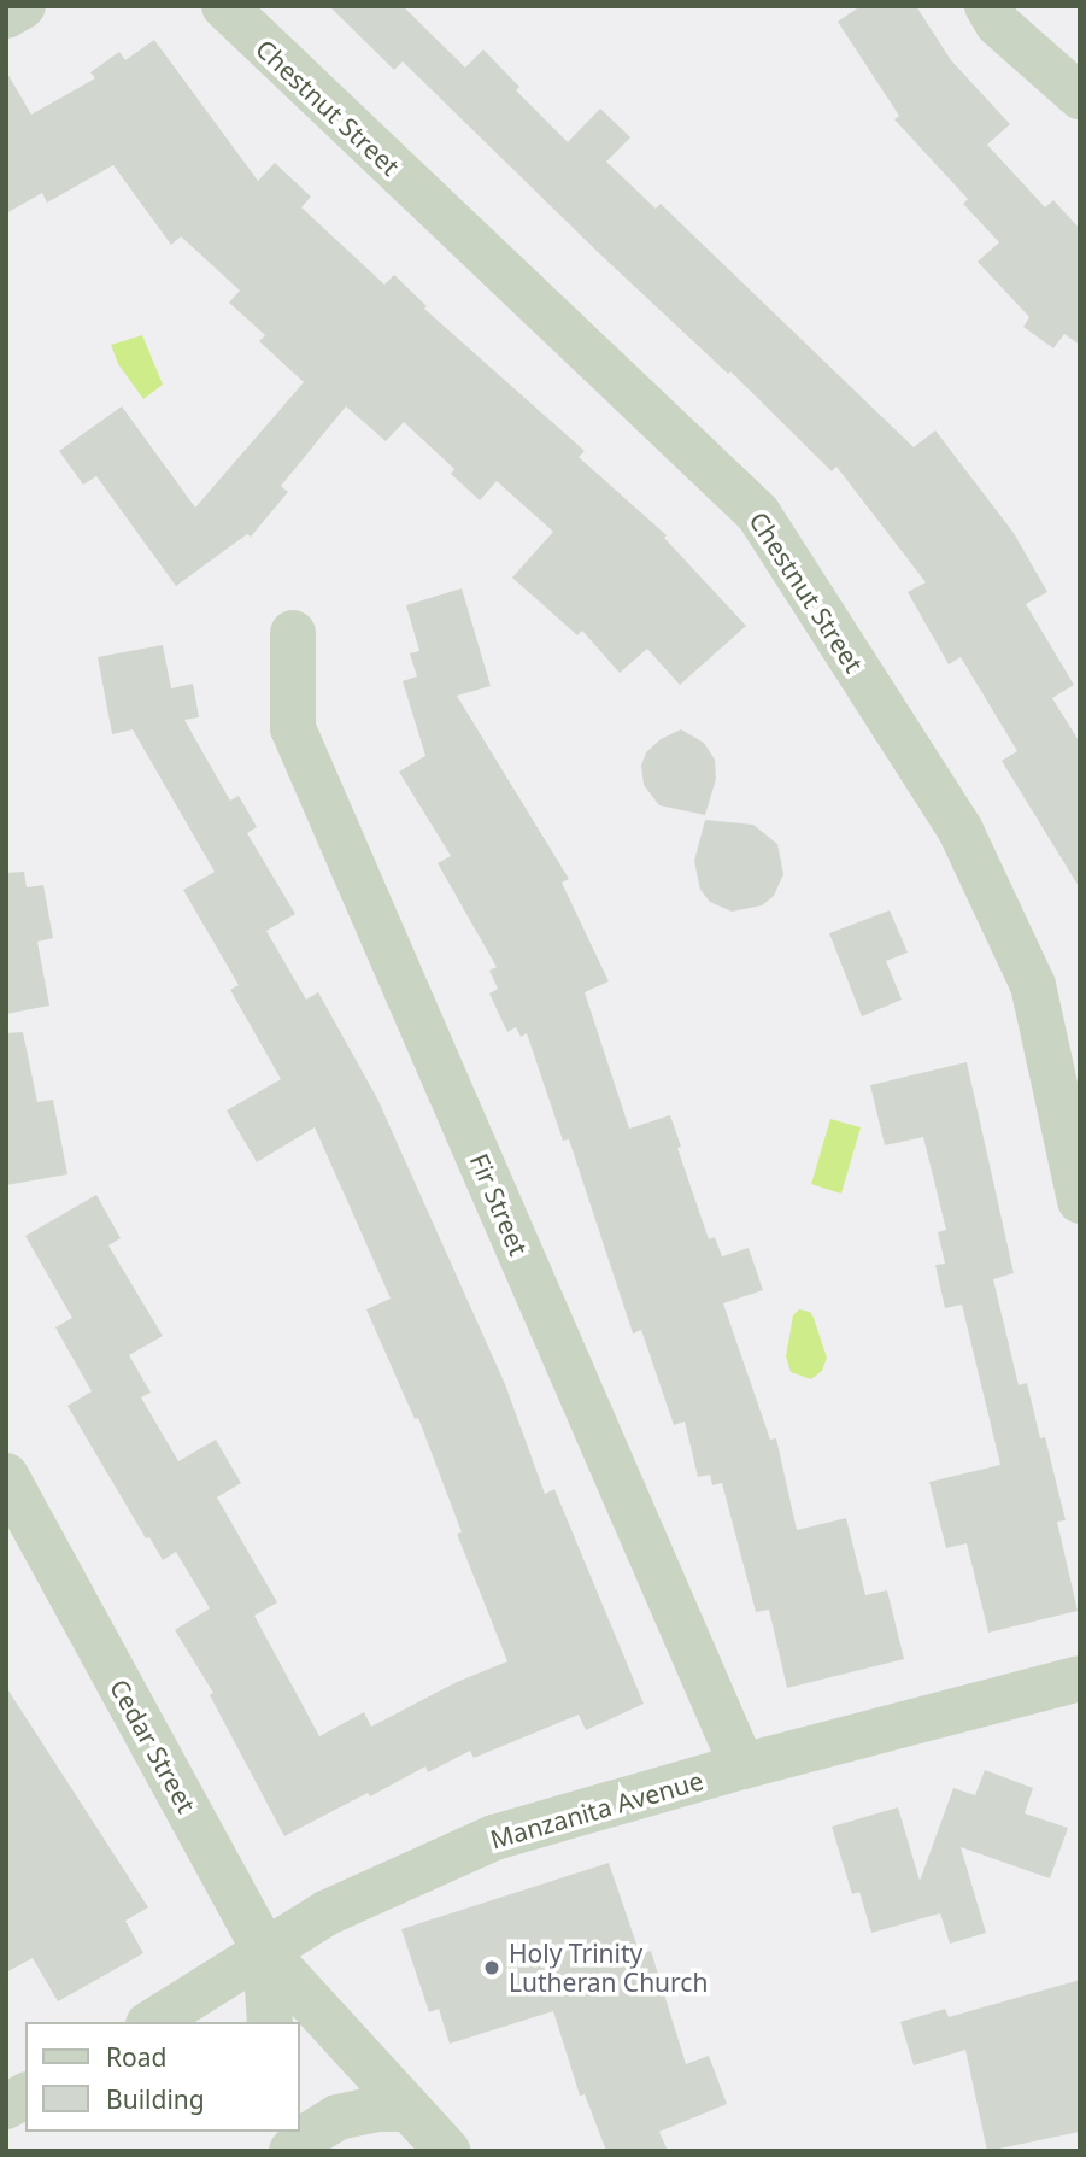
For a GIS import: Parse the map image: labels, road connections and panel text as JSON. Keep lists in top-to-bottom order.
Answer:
{
  "streets": {
    "street": [
      "Chestnut Street",
      "Fir Street",
      "Cedar Street",
      "Manzanita Avenue"
    ]
  },
  "crossings": [
    ["Fir Street", "Manzanita Avenue"],
    ["Cedar Street", "Manzanita Avenue"]
  ],
  "places": ["Holy Trinity Lutheran Church"],
  "legend": ["Road", "Building"]
}
